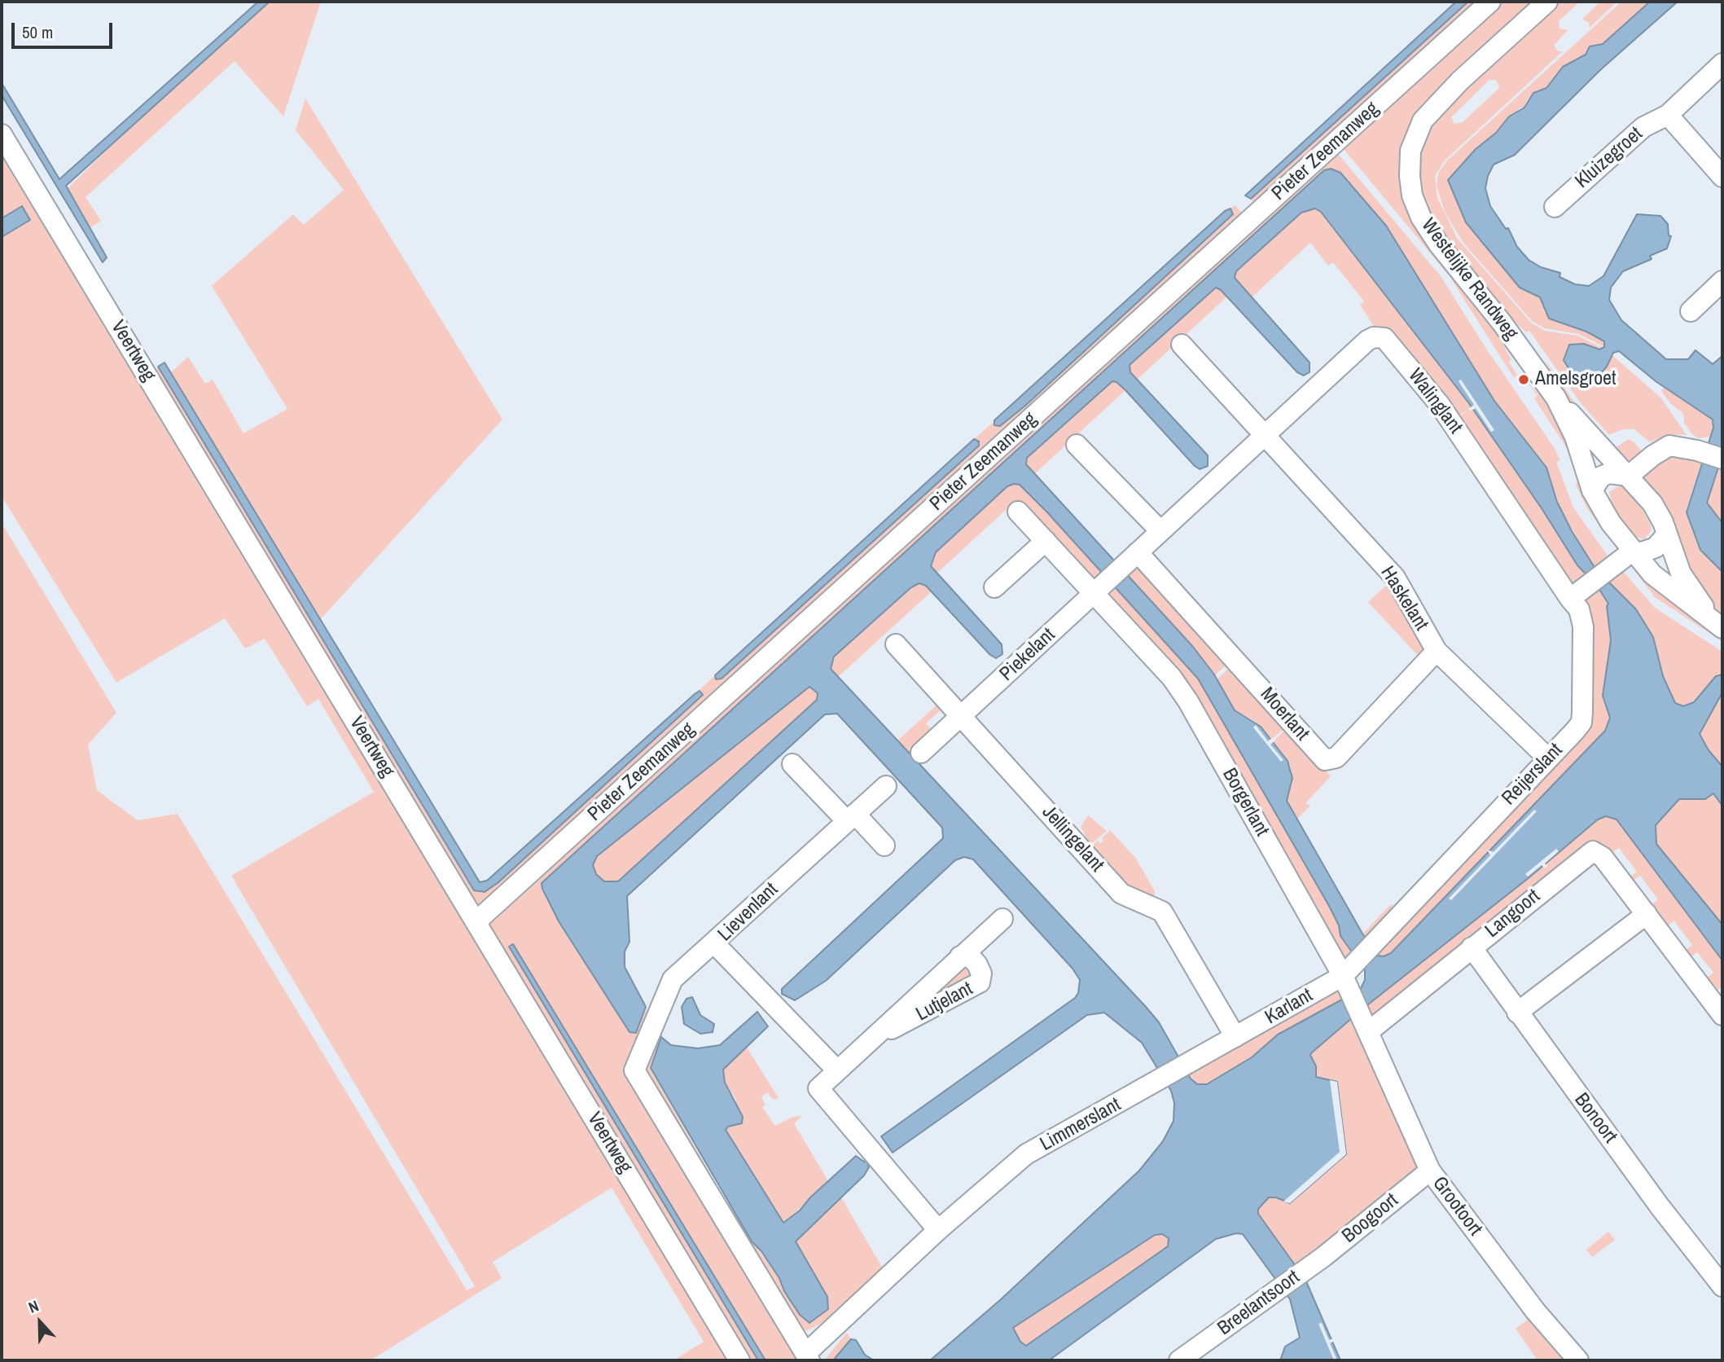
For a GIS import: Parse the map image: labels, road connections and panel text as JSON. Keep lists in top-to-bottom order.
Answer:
{
  "streets": {
    "street": [
      "Pieter Zeemanweg",
      "Kluizegroet",
      "Westelijke Randweg",
      "Veertweg",
      "Walinglant",
      "Haskelant",
      "Piekelant",
      "Moerlant",
      "Reijerslant",
      "Borgerlant",
      "Jellingelant",
      "Lievenlant",
      "Langoort",
      "Lutjelant",
      "Karlant",
      "Bonoort",
      "Limmerslant",
      "Grootoort",
      "Boogoort",
      "Breelantsoort"
    ]
  },
  "crossings": [
    ["Pieter Zeemanweg", "Veertweg"],
    ["Walinglant", "Haskelant"],
    ["Walinglant", "Piekelant"],
    ["Walinglant", "Moerlant"],
    ["Walinglant", "Reijerslant"],
    ["Walinglant", "Borgerlant"],
    ["Haskelant", "Moerlant"],
    ["Haskelant", "Reijerslant"],
    ["Piekelant", "Borgerlant"],
    ["Piekelant", "Jellingelant"],
    ["Reijerslant", "Borgerlant"],
    ["Reijerslant", "Karlant"],
    ["Borgerlant", "Langoort"],
    ["Borgerlant", "Karlant"],
    ["Borgerlant", "Grootoort"],
    ["Jellingelant", "Karlant"],
    ["Jellingelant", "Limmerslant"],
    ["Lievenlant", "Lutjelant"],
    ["Langoort", "Bonoort"],
    ["Langoort", "Grootoort"],
    ["Lutjelant", "Limmerslant"],
    ["Karlant", "Limmerslant"],
    ["Grootoort", "Boogoort"],
    ["Boogoort", "Breelantsoort"]
  ],
  "places": ["Amelsgroet"],
  "scale_bar": "50 m",
  "north": "top"
}
